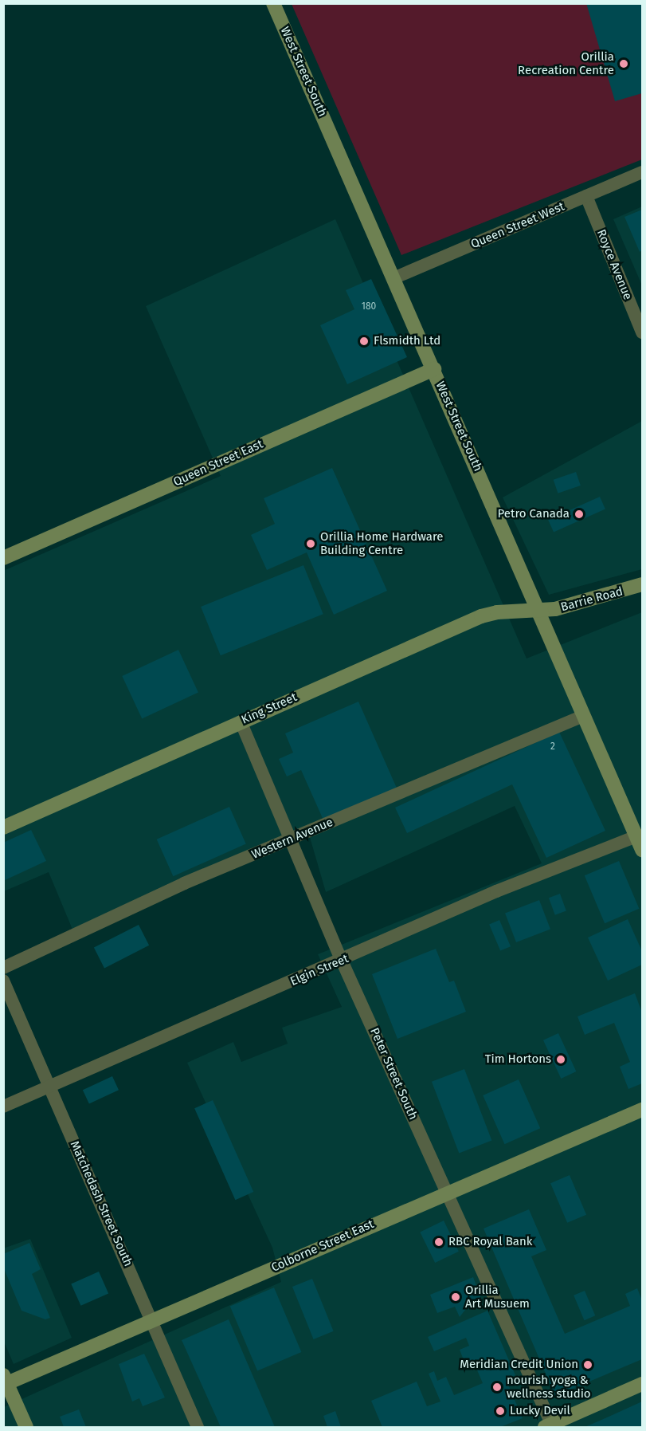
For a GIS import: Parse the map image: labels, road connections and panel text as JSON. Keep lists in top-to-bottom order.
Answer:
{
  "streets": {
    "street": [
      "West Street South",
      "Queen Street West",
      "Royce Avenue",
      "Queen Street East",
      "Barrie Road",
      "King Street",
      "Western Avenue",
      "Elgin Street",
      "Peter Street South",
      "Matchedash Street South",
      "Colborne Street East"
    ]
  },
  "crossings": [
    ["West Street South", "Queen Street West"],
    ["West Street South", "Queen Street East"],
    ["West Street South", "Barrie Road"],
    ["West Street South", "King Street"],
    ["West Street South", "Western Avenue"],
    ["West Street South", "Elgin Street"],
    ["Queen Street West", "Royce Avenue"],
    ["Barrie Road", "King Street"],
    ["King Street", "Peter Street South"],
    ["Western Avenue", "Peter Street South"],
    ["Elgin Street", "Peter Street South"],
    ["Elgin Street", "Matchedash Street South"],
    ["Peter Street South", "Colborne Street East"],
    ["Matchedash Street South", "Colborne Street East"]
  ],
  "places": [
    "Orillia Recreation Centre",
    "Flsmidth Ltd",
    "Petro Canada",
    "Orillia Home Hardware Building Centre",
    "Tim Hortons",
    "RBC Royal Bank",
    "Orillia Art Musuem",
    "Meridian Credit Union",
    "nourish yoga & wellness studio",
    "Lucky Devil"
  ],
  "house_numbers": ["180", "2"]
}
